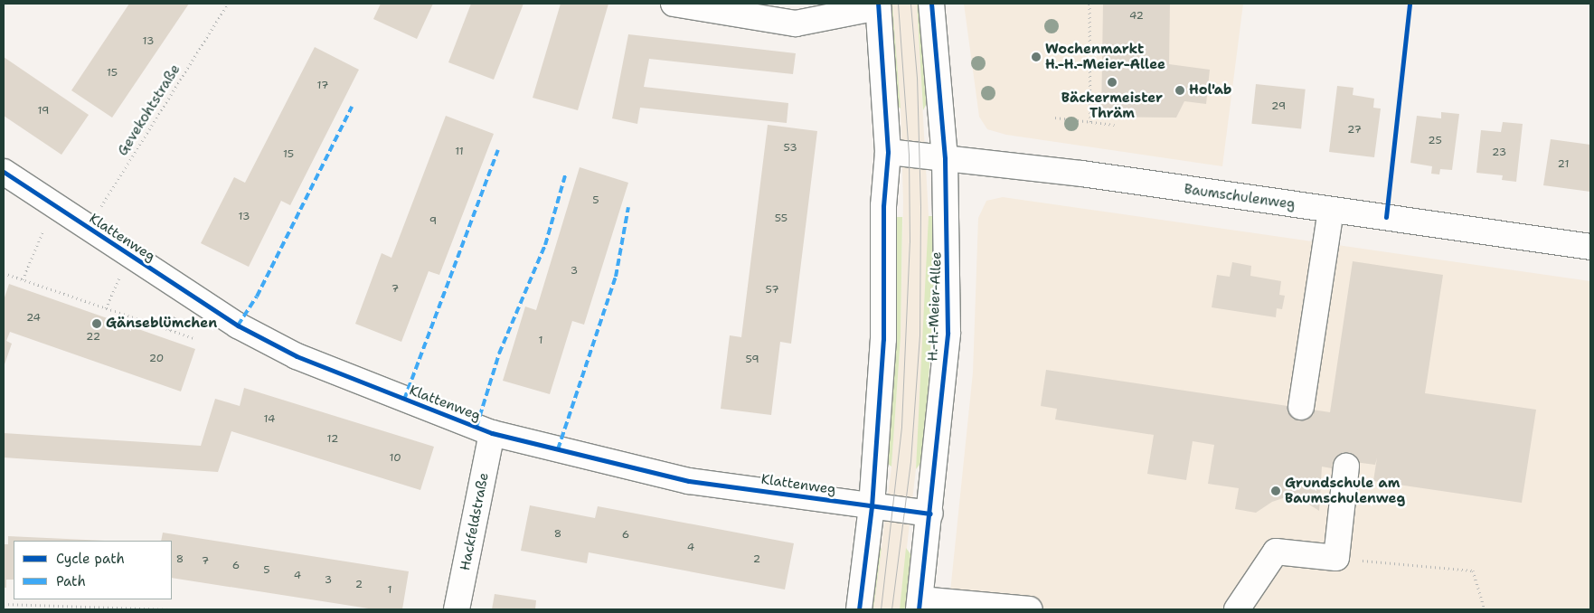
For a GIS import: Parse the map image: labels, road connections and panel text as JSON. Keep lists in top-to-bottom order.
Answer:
{
  "streets": {
    "street": [
      "Baumschulenweg",
      "Klattenweg",
      "H.-H.-Meier-Allee",
      "Hackfeldstraße"
    ],
    "path": ["Gevekohtstraße"]
  },
  "crossings": [
    ["Gevekohtstraße", "Klattenweg"],
    ["Baumschulenweg", "H.-H.-Meier-Allee"],
    ["Klattenweg", "H.-H.-Meier-Allee"],
    ["Klattenweg", "Hackfeldstraße"]
  ],
  "places": [
    "Wochenmarkt H.-H.-Meier-Allee",
    "Bäckermeister Thräm",
    "Hol'ab",
    "Gänseblümchen",
    "Grundschule am Baumschulenweg"
  ],
  "house_numbers": [
    "42",
    "13",
    "15",
    "17",
    "29",
    "19",
    "27",
    "25",
    "53",
    "11",
    "23",
    "15",
    "21",
    "5",
    "13",
    "55",
    "9",
    "3",
    "7",
    "57",
    "24",
    "22",
    "1",
    "20",
    "59",
    "14",
    "12",
    "10",
    "8",
    "6",
    "4",
    "8",
    "2",
    "7",
    "6",
    "5",
    "4",
    "3",
    "2",
    "1"
  ],
  "legend": ["Cycle path", "Path"]
}
